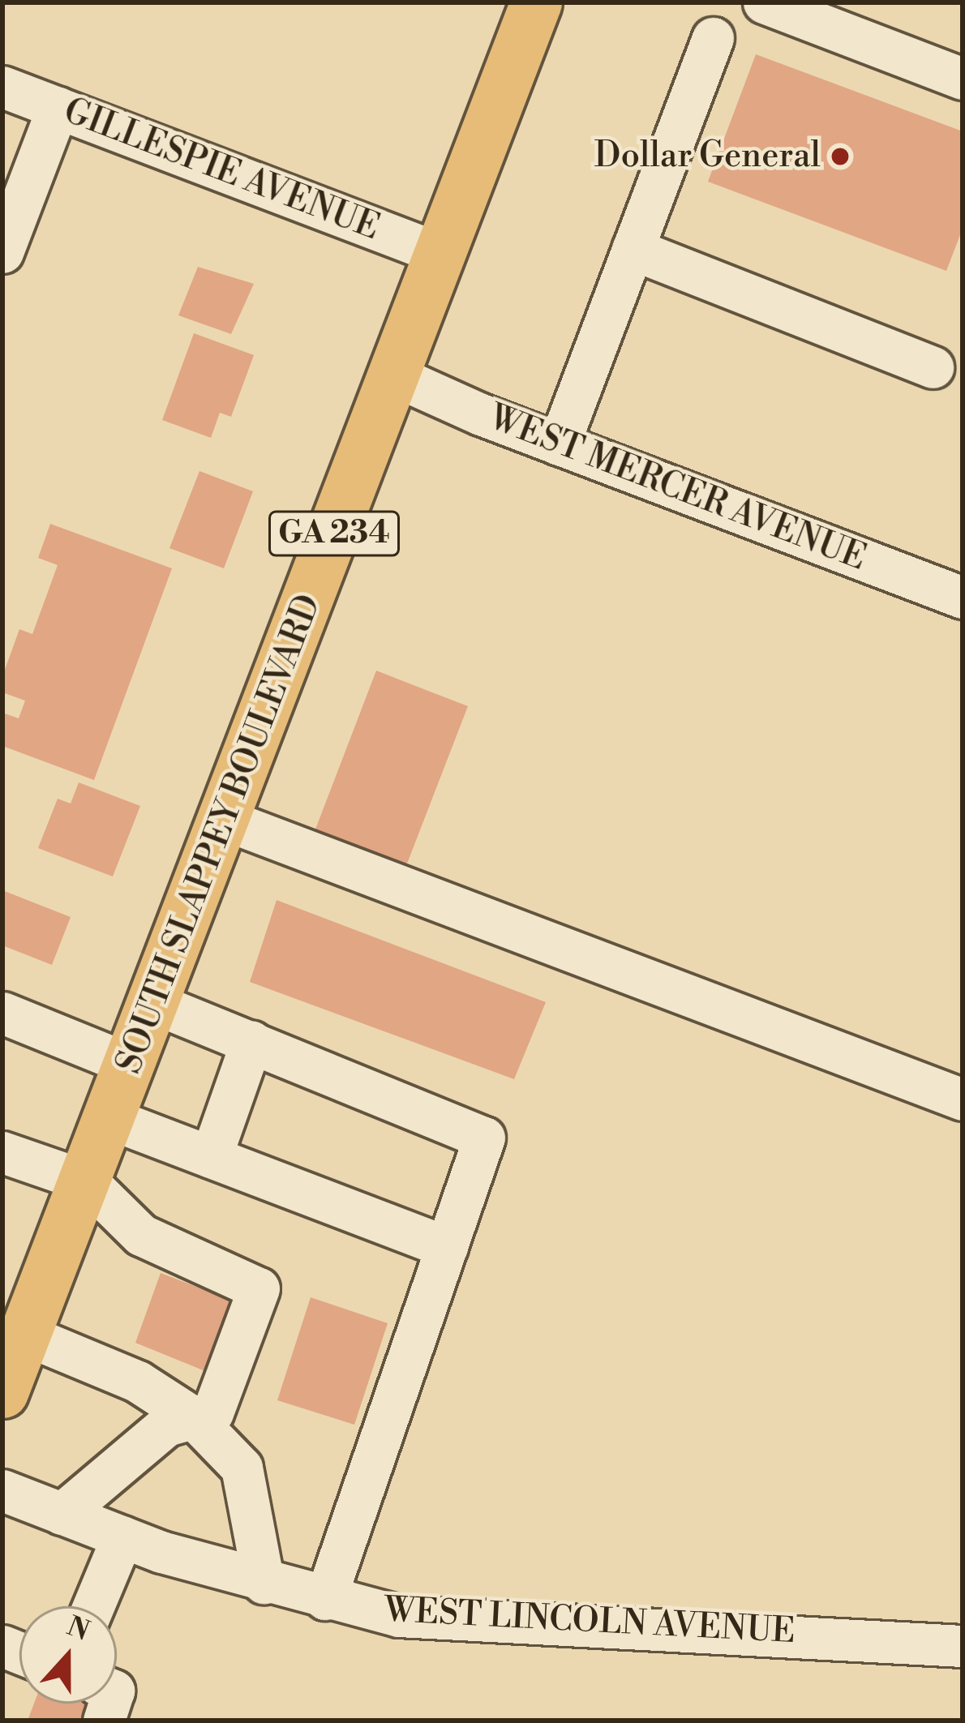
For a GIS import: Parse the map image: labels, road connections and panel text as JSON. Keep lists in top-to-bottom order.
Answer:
{
  "streets": {
    "main road": ["GA 234", "SOUTH SLAPPEY BOULEVARD"],
    "street": ["GILLESPIE AVENUE", "WEST MERCER AVENUE", "WEST LINCOLN AVENUE"]
  },
  "crossings": [
    ["GILLESPIE AVENUE", "SOUTH SLAPPEY BOULEVARD"],
    ["WEST MERCER AVENUE", "SOUTH SLAPPEY BOULEVARD"]
  ],
  "places": ["Dollar General"],
  "north": "top"
}
